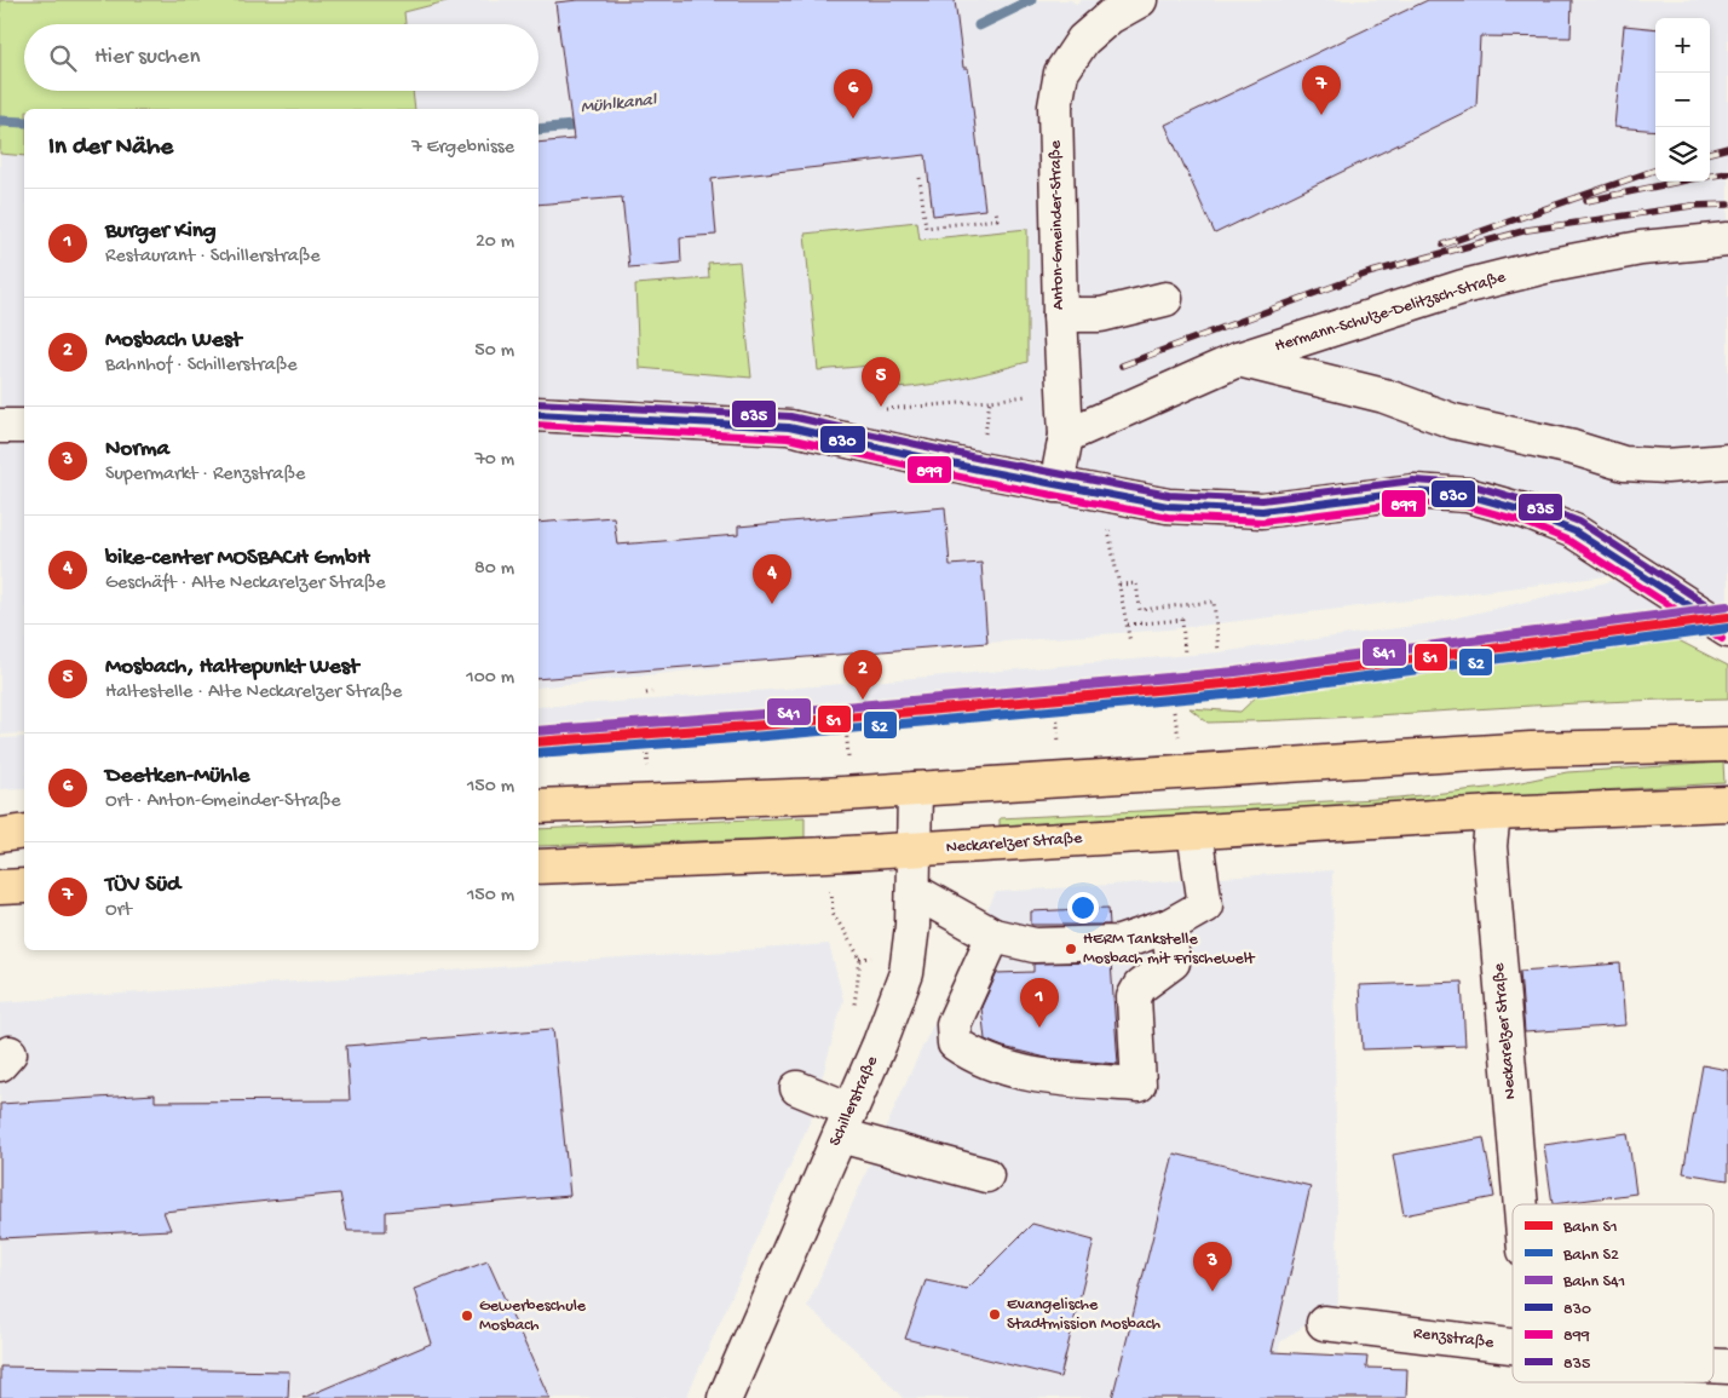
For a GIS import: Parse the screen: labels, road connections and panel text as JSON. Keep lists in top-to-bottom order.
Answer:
{
  "streets": {
    "main road": ["Neckarelzer Straße"],
    "street": [
      "Anton-Gmeinder-Straße",
      "Hermann-Schulze-Delitzsch-Straße",
      "Schillerstraße",
      "Renzstraße"
    ]
  },
  "crossings": [
    ["Anton-Gmeinder-Straße", "Hermann-Schulze-Delitzsch-Straße"],
    ["Neckarelzer Straße", "Schillerstraße"]
  ],
  "water": ["Mühlkanal"],
  "places": ["HERM Tankstelle Mosbach mit Frischewelt", "Evangelische Stadtmission Mosbach", "Gewerbeschule Mosbach"],
  "lines": [
    "transit line 835",
    "transit line 830",
    "transit line 899",
    "rail line S41",
    "rail line S1",
    "rail line S2"
  ],
  "legend": [
    "Bahn S1",
    "Bahn S2",
    "Bahn S41",
    "830",
    "899",
    "835"
  ],
  "page": {
    "map_buttons": ["+", "−"],
    "search": "Hier suchen",
    "pins": [
      "7",
      "6",
      "5",
      "4",
      "2",
      "1",
      "3"
    ],
    "heading": ["In der Nähe", "7 Ergebnisse"],
    "list": [
      {
        "mark": "1",
        "name": "Burger King",
        "note": "Restaurant · Schillerstraße",
        "value": "20 m"
      },
      {
        "mark": "2",
        "name": "Mosbach West",
        "note": "Bahnhof · Schillerstraße",
        "value": "50 m"
      },
      {
        "mark": "3",
        "name": "Norma",
        "note": "Supermarkt · Renzstraße",
        "value": "70 m"
      },
      {
        "mark": "4",
        "name": "bike-center MOSBACH GmbH",
        "note": "Geschäft · Alte Neckarelzer Straße",
        "value": "80 m"
      },
      {
        "mark": "5",
        "name": "Mosbach, Haltepunkt West",
        "note": "Haltestelle · Alte Neckarelzer Straße",
        "value": "100 m"
      },
      {
        "mark": "6",
        "name": "Deetken-Mühle",
        "note": "Ort · Anton-Gmeinder-Straße",
        "value": "150 m"
      },
      {
        "mark": "7",
        "name": "TÜV Süd",
        "note": "Ort",
        "value": "150 m"
      }
    ]
  }
}
